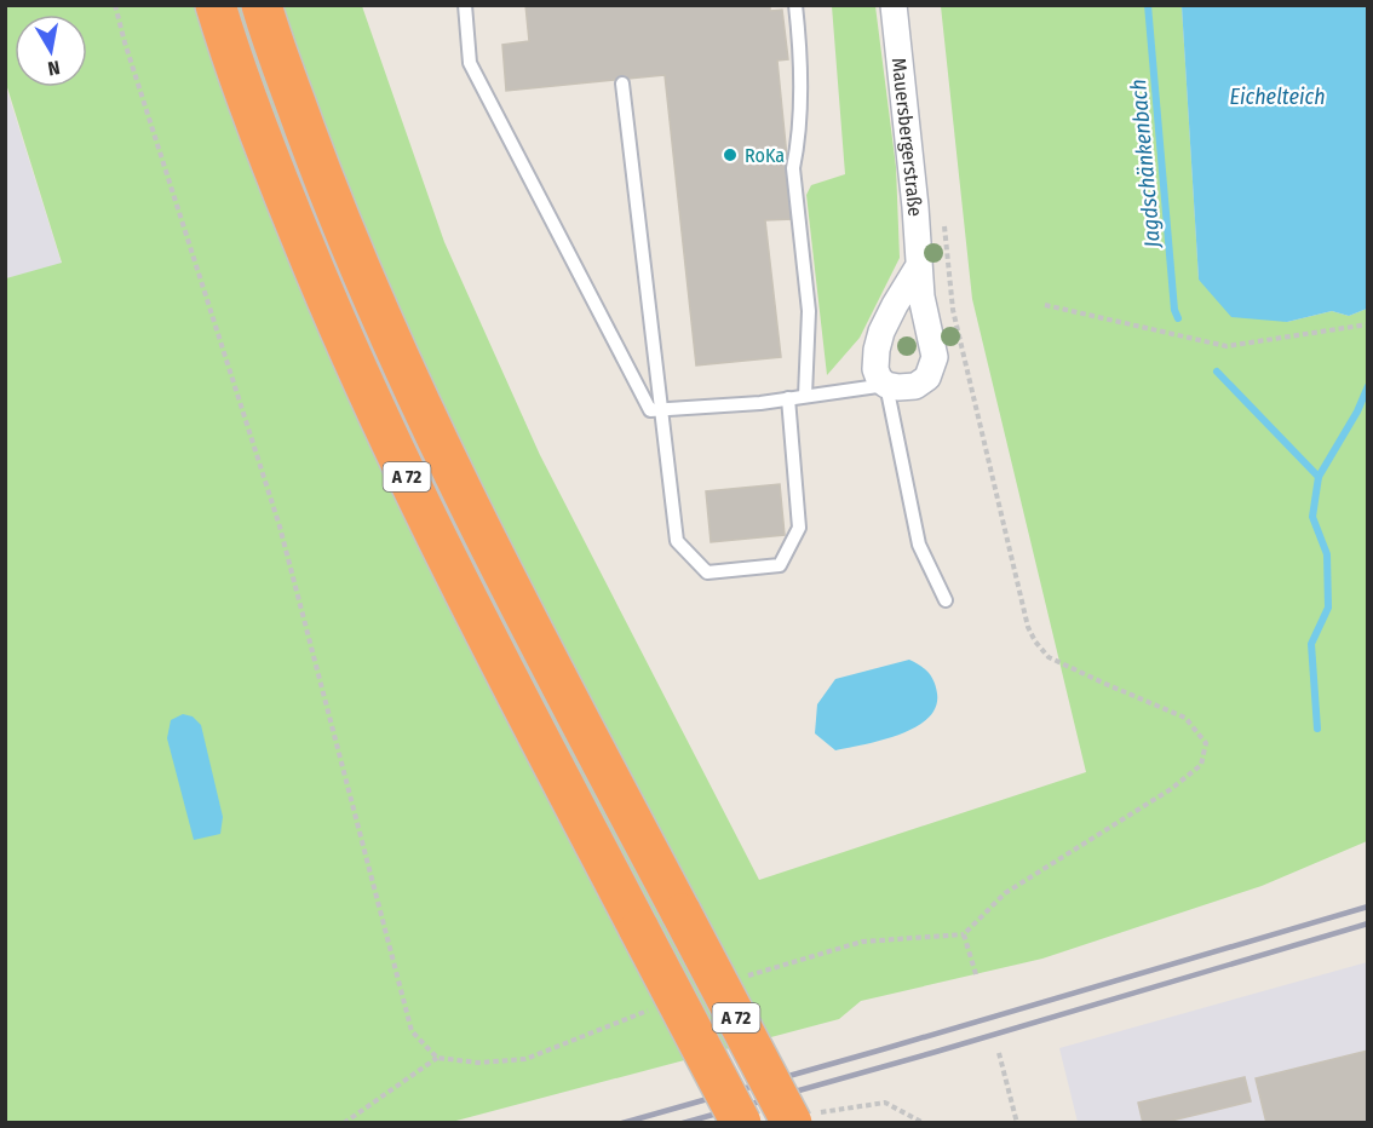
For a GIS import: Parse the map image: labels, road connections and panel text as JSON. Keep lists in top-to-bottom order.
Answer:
{
  "streets": {
    "highway": ["A 72"],
    "street": ["Mauersbergerstraße"]
  },
  "water": ["Eichelteich", "Jagdschänkenbach"],
  "places": ["RoKa"],
  "north": "bottom"
}
